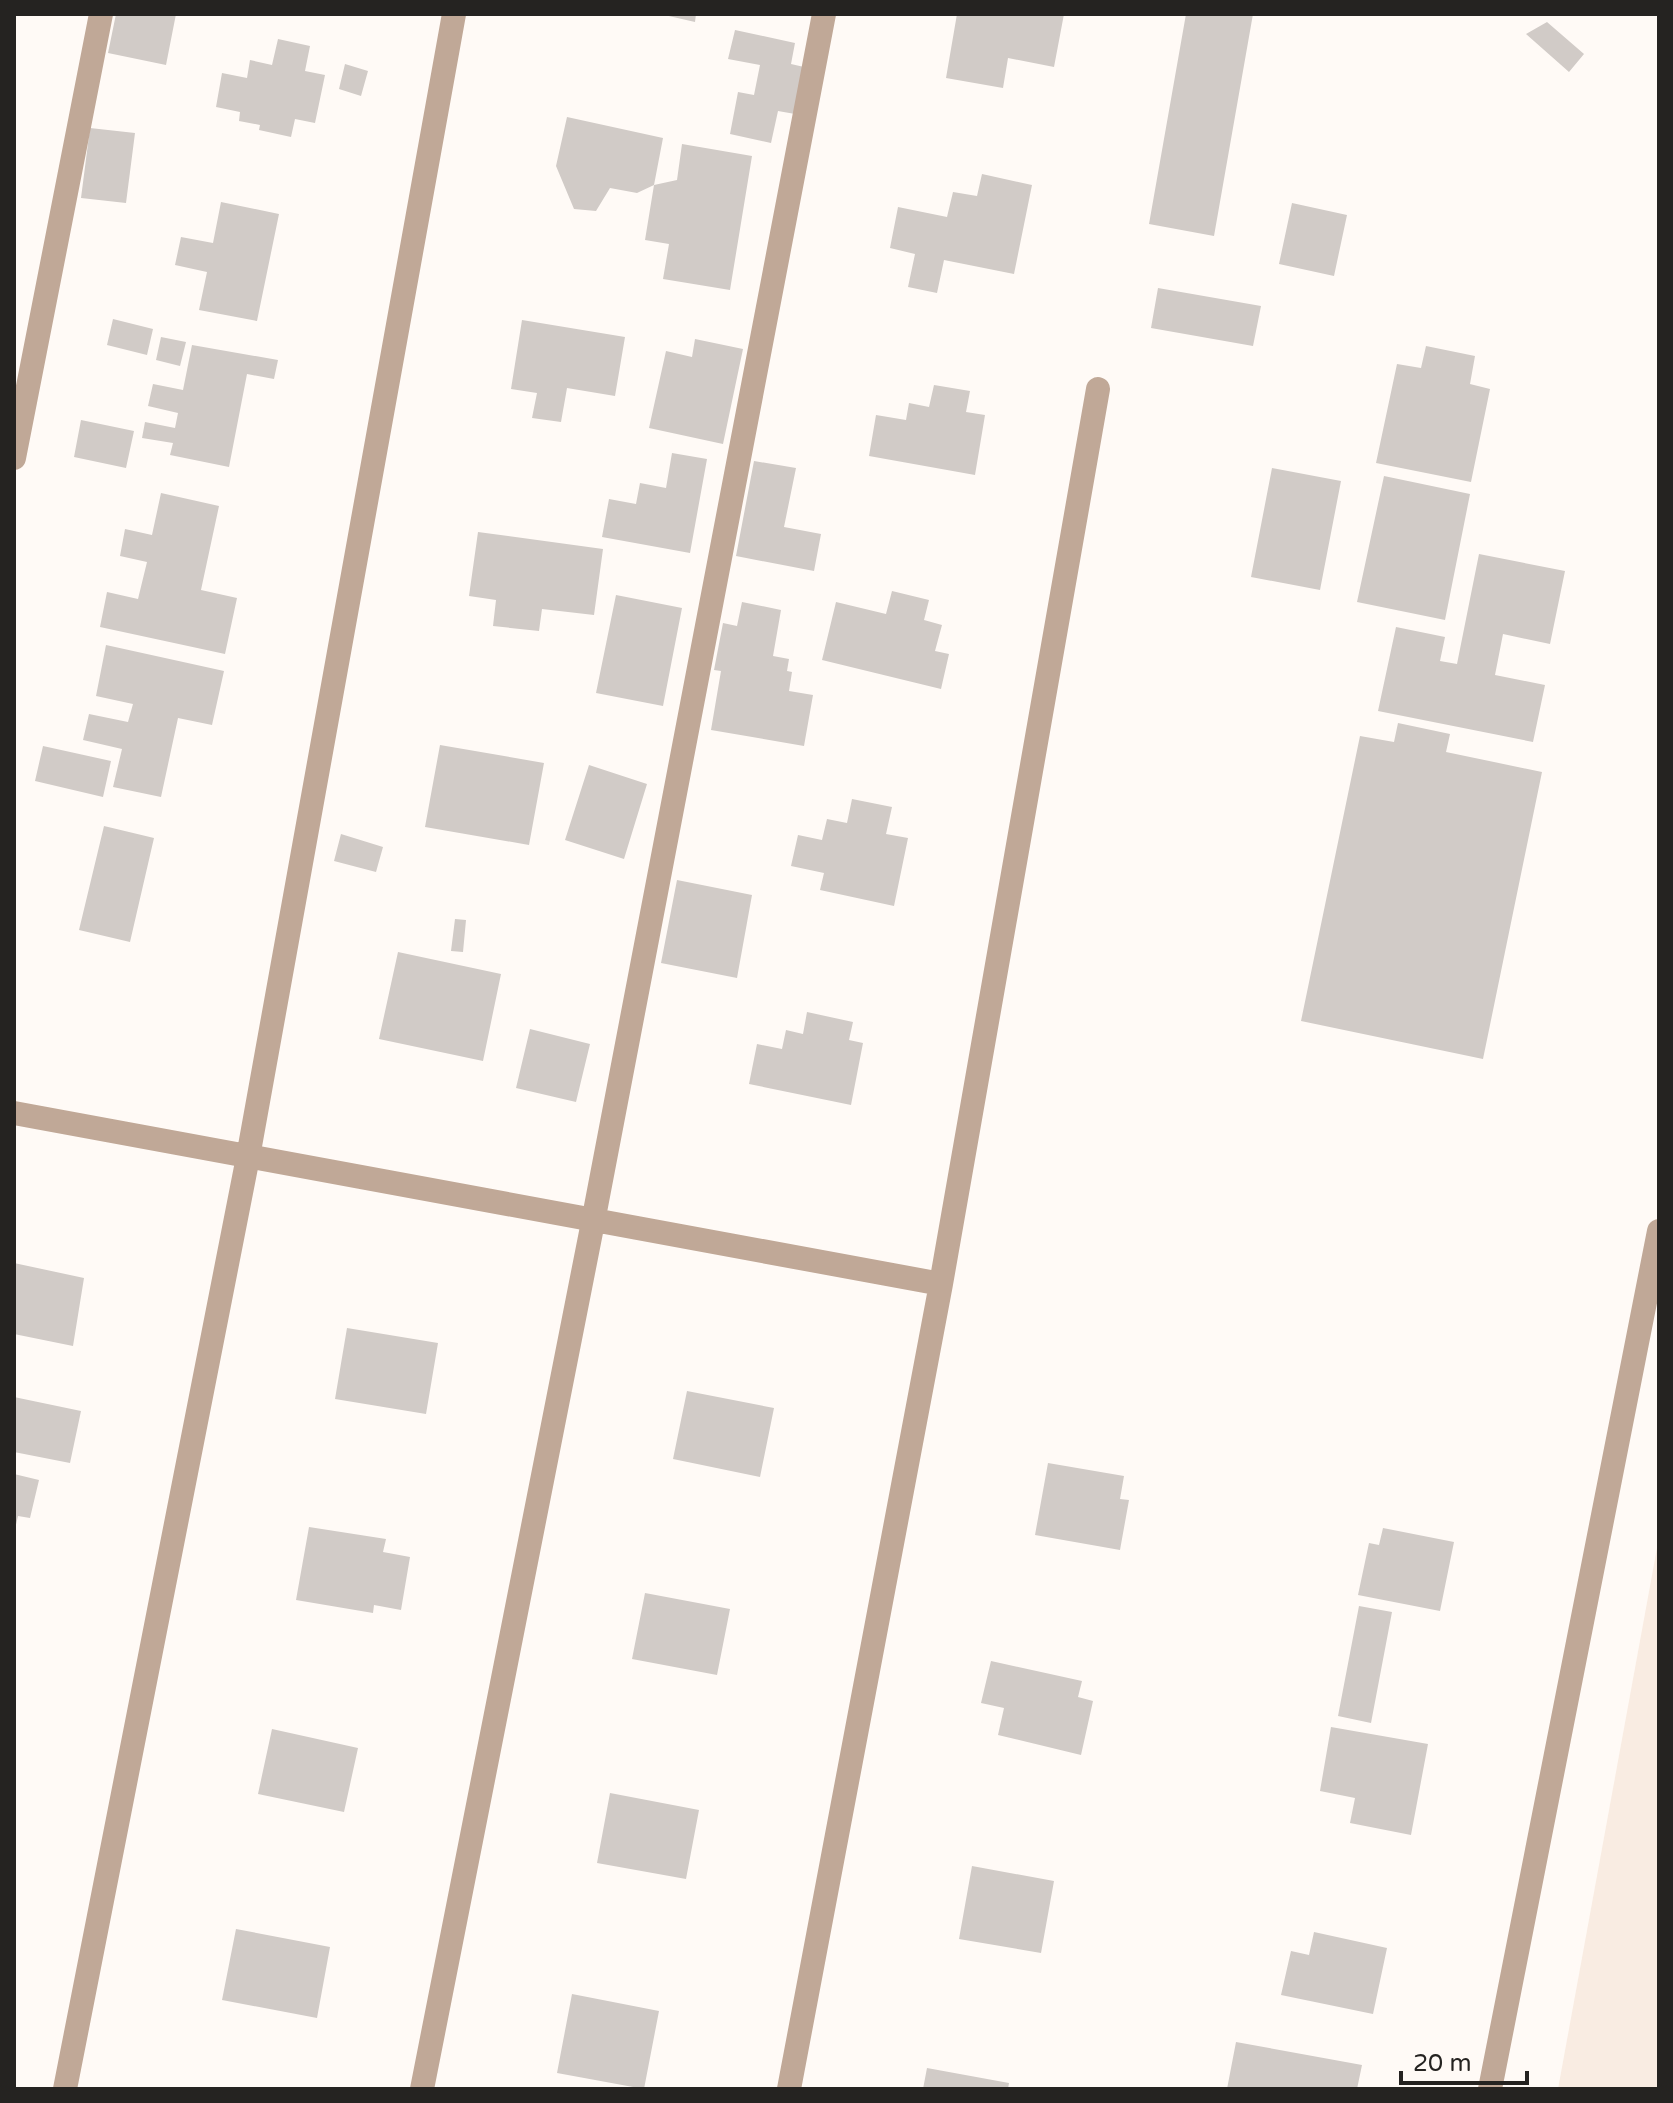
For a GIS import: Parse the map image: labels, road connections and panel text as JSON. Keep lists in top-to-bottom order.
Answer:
{
  "scale_bar": "20 m"
}
